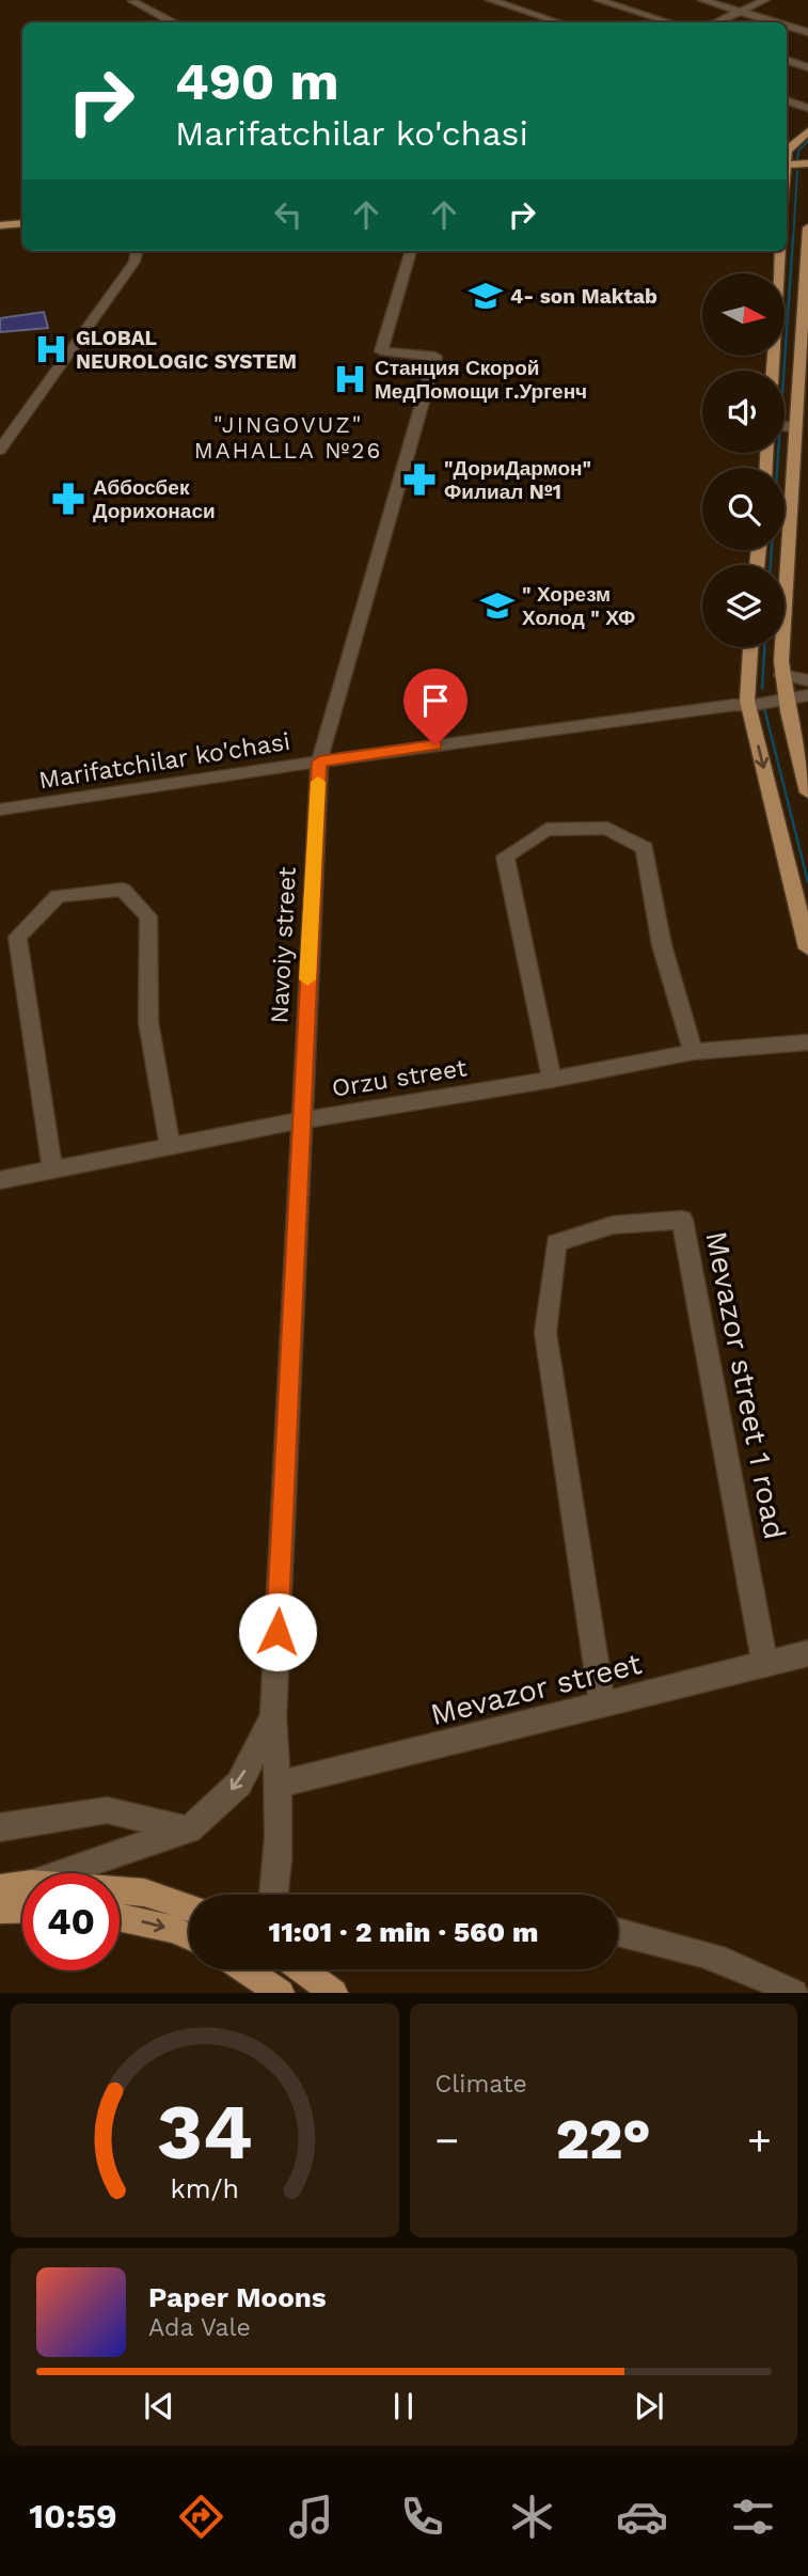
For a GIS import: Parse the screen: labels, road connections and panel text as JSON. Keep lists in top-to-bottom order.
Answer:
{
  "streets": {
    "street": [
      "Marifatchilar ko'chasi",
      "Navoiy street",
      "Orzu street",
      "Mevazor street 1 road",
      "Mevazor street"
    ]
  },
  "crossings": [
    ["Marifatchilar ko'chasi", "Navoiy street"],
    ["Navoiy street", "Orzu street"],
    ["Navoiy street", "Mevazor street"],
    ["Mevazor street 1 road", "Mevazor street"]
  ],
  "districts": ["\"JINGOVUZ\" MAHALLA №26"],
  "places": {
    "school or university": ["4- son Maktab", "\" Хорезм Холод \" ХФ"],
    "hospital": ["GLOBAL NEUROLOGIC SYSTEM", "Станция Скорой МедПомощи г.Ургенч"],
    "pharmacy": ["\"ДориДармон\" Филиал №1", "Аббосбек Дорихонаси"]
  },
  "north": "right",
  "page": {
    "turn": ["490 m", "Marifatchilar ko'chasi"],
    "limit": "40",
    "trip": "11:01 · 2 min · 560 m",
    "tile": "Climate",
    "heat": ["−", "22°", "+"],
    "song": ["Paper Moons", "Ada Vale"],
    "tabs": "10:59",
    "gauge": ["34", "km/h"]
  }
}
